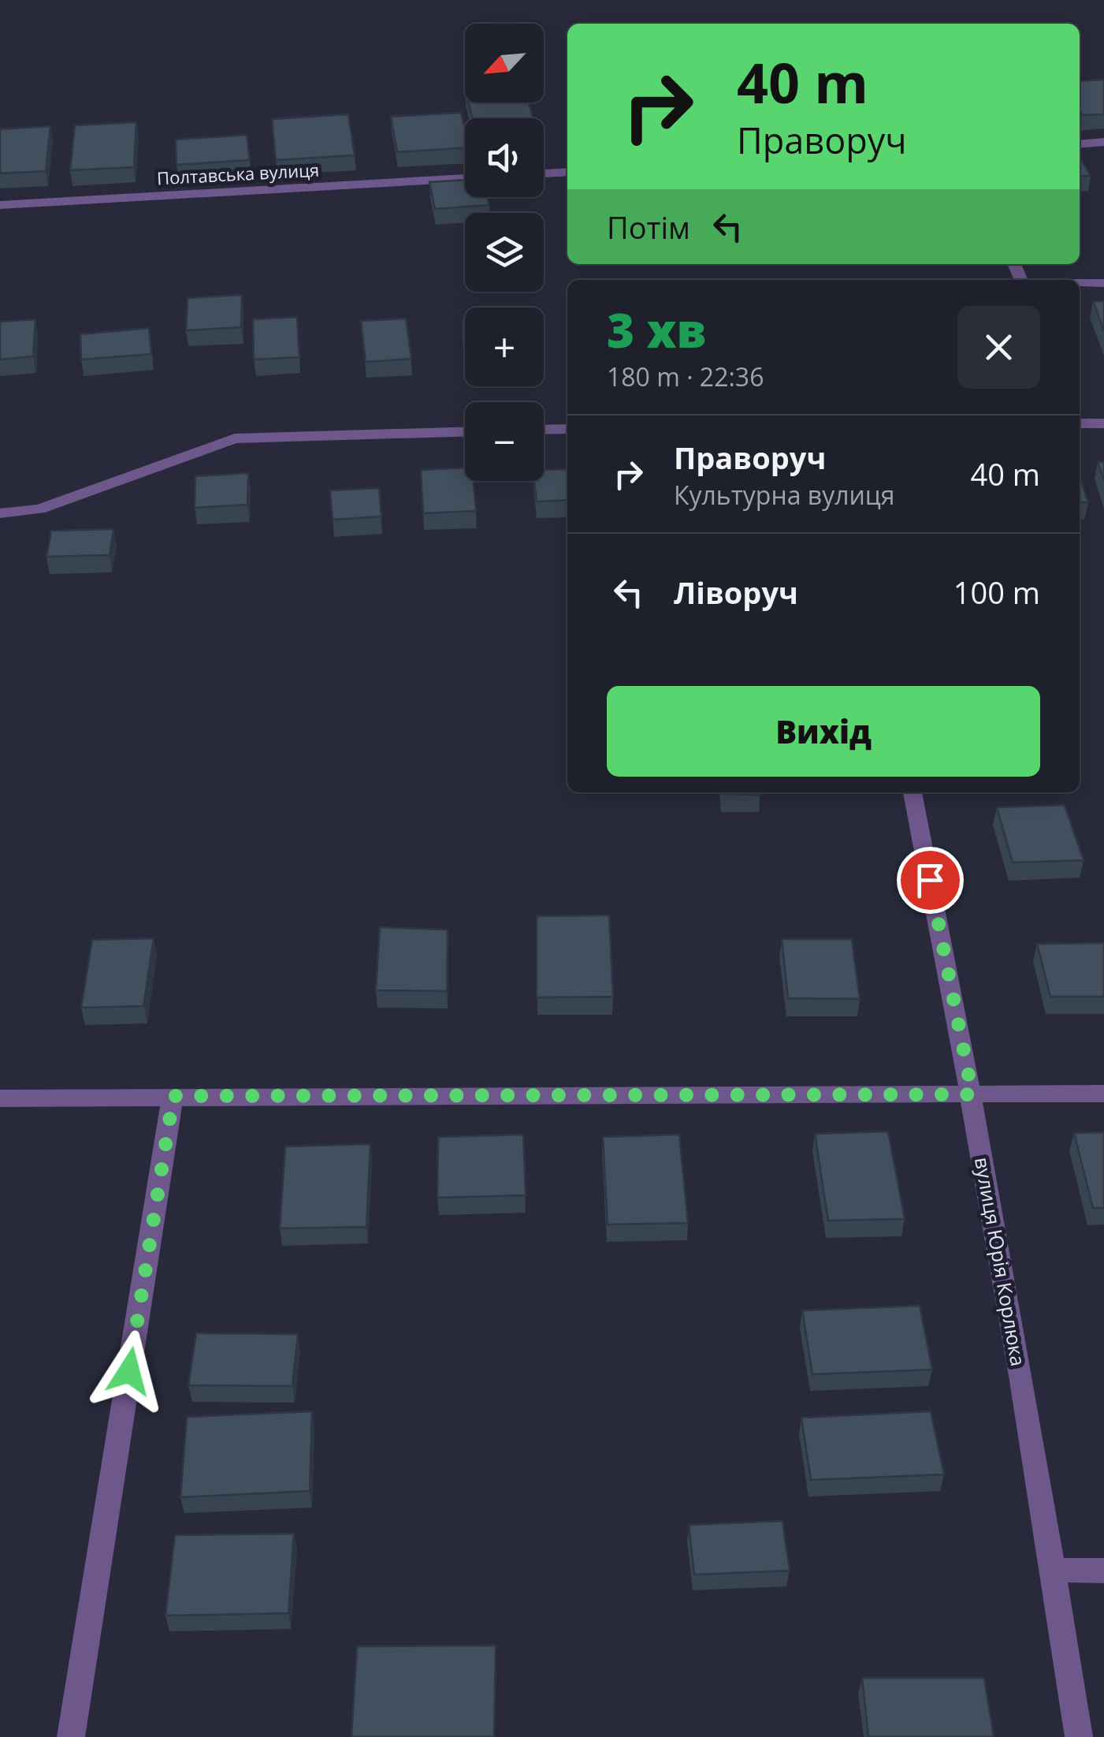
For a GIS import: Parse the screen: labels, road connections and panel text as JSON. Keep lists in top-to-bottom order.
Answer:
{
  "streets": {
    "street": ["Полтавська вулиця", "вулиця Юрія Корлюка"]
  },
  "north": "bottom left",
  "page": {
    "map_buttons": ["+", "−"],
    "turn": ["40 m", "Праворуч"],
    "then": "Потім",
    "heading": ["3 хв", "180 m · 22:36"],
    "list": [
      {
        "name": "Праворуч",
        "note": "Культурна вулиця",
        "value": "40 m"
      },
      {
        "name": "Ліворуч",
        "value": "100 m"
      }
    ],
    "buttons": "Вихід"
  }
}
